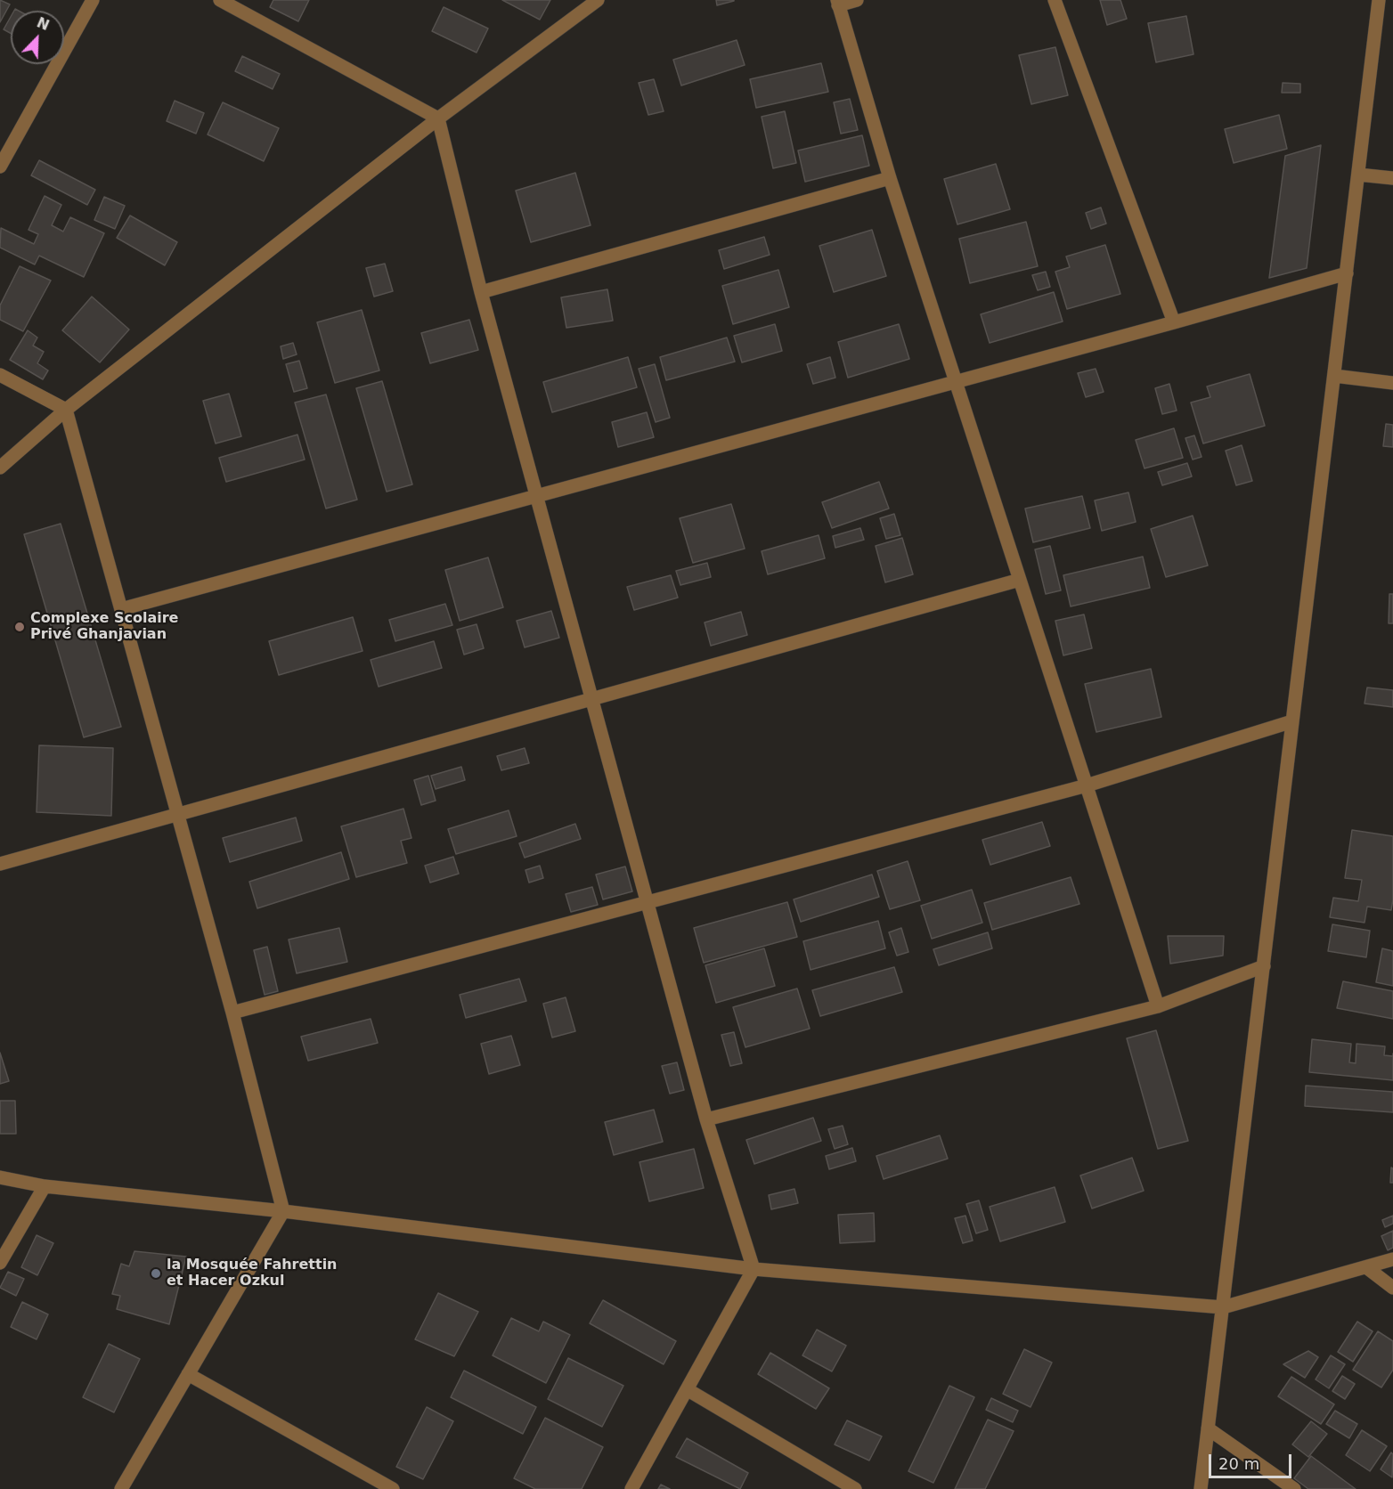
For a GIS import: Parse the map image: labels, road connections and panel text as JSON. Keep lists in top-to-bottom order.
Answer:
{
  "places": ["Complexe Scolaire Privé Ghanjavian", "la Mosquée Fahrettin et Hacer Ozkul"],
  "scale_bar": "20 m",
  "north": "top right"
}
